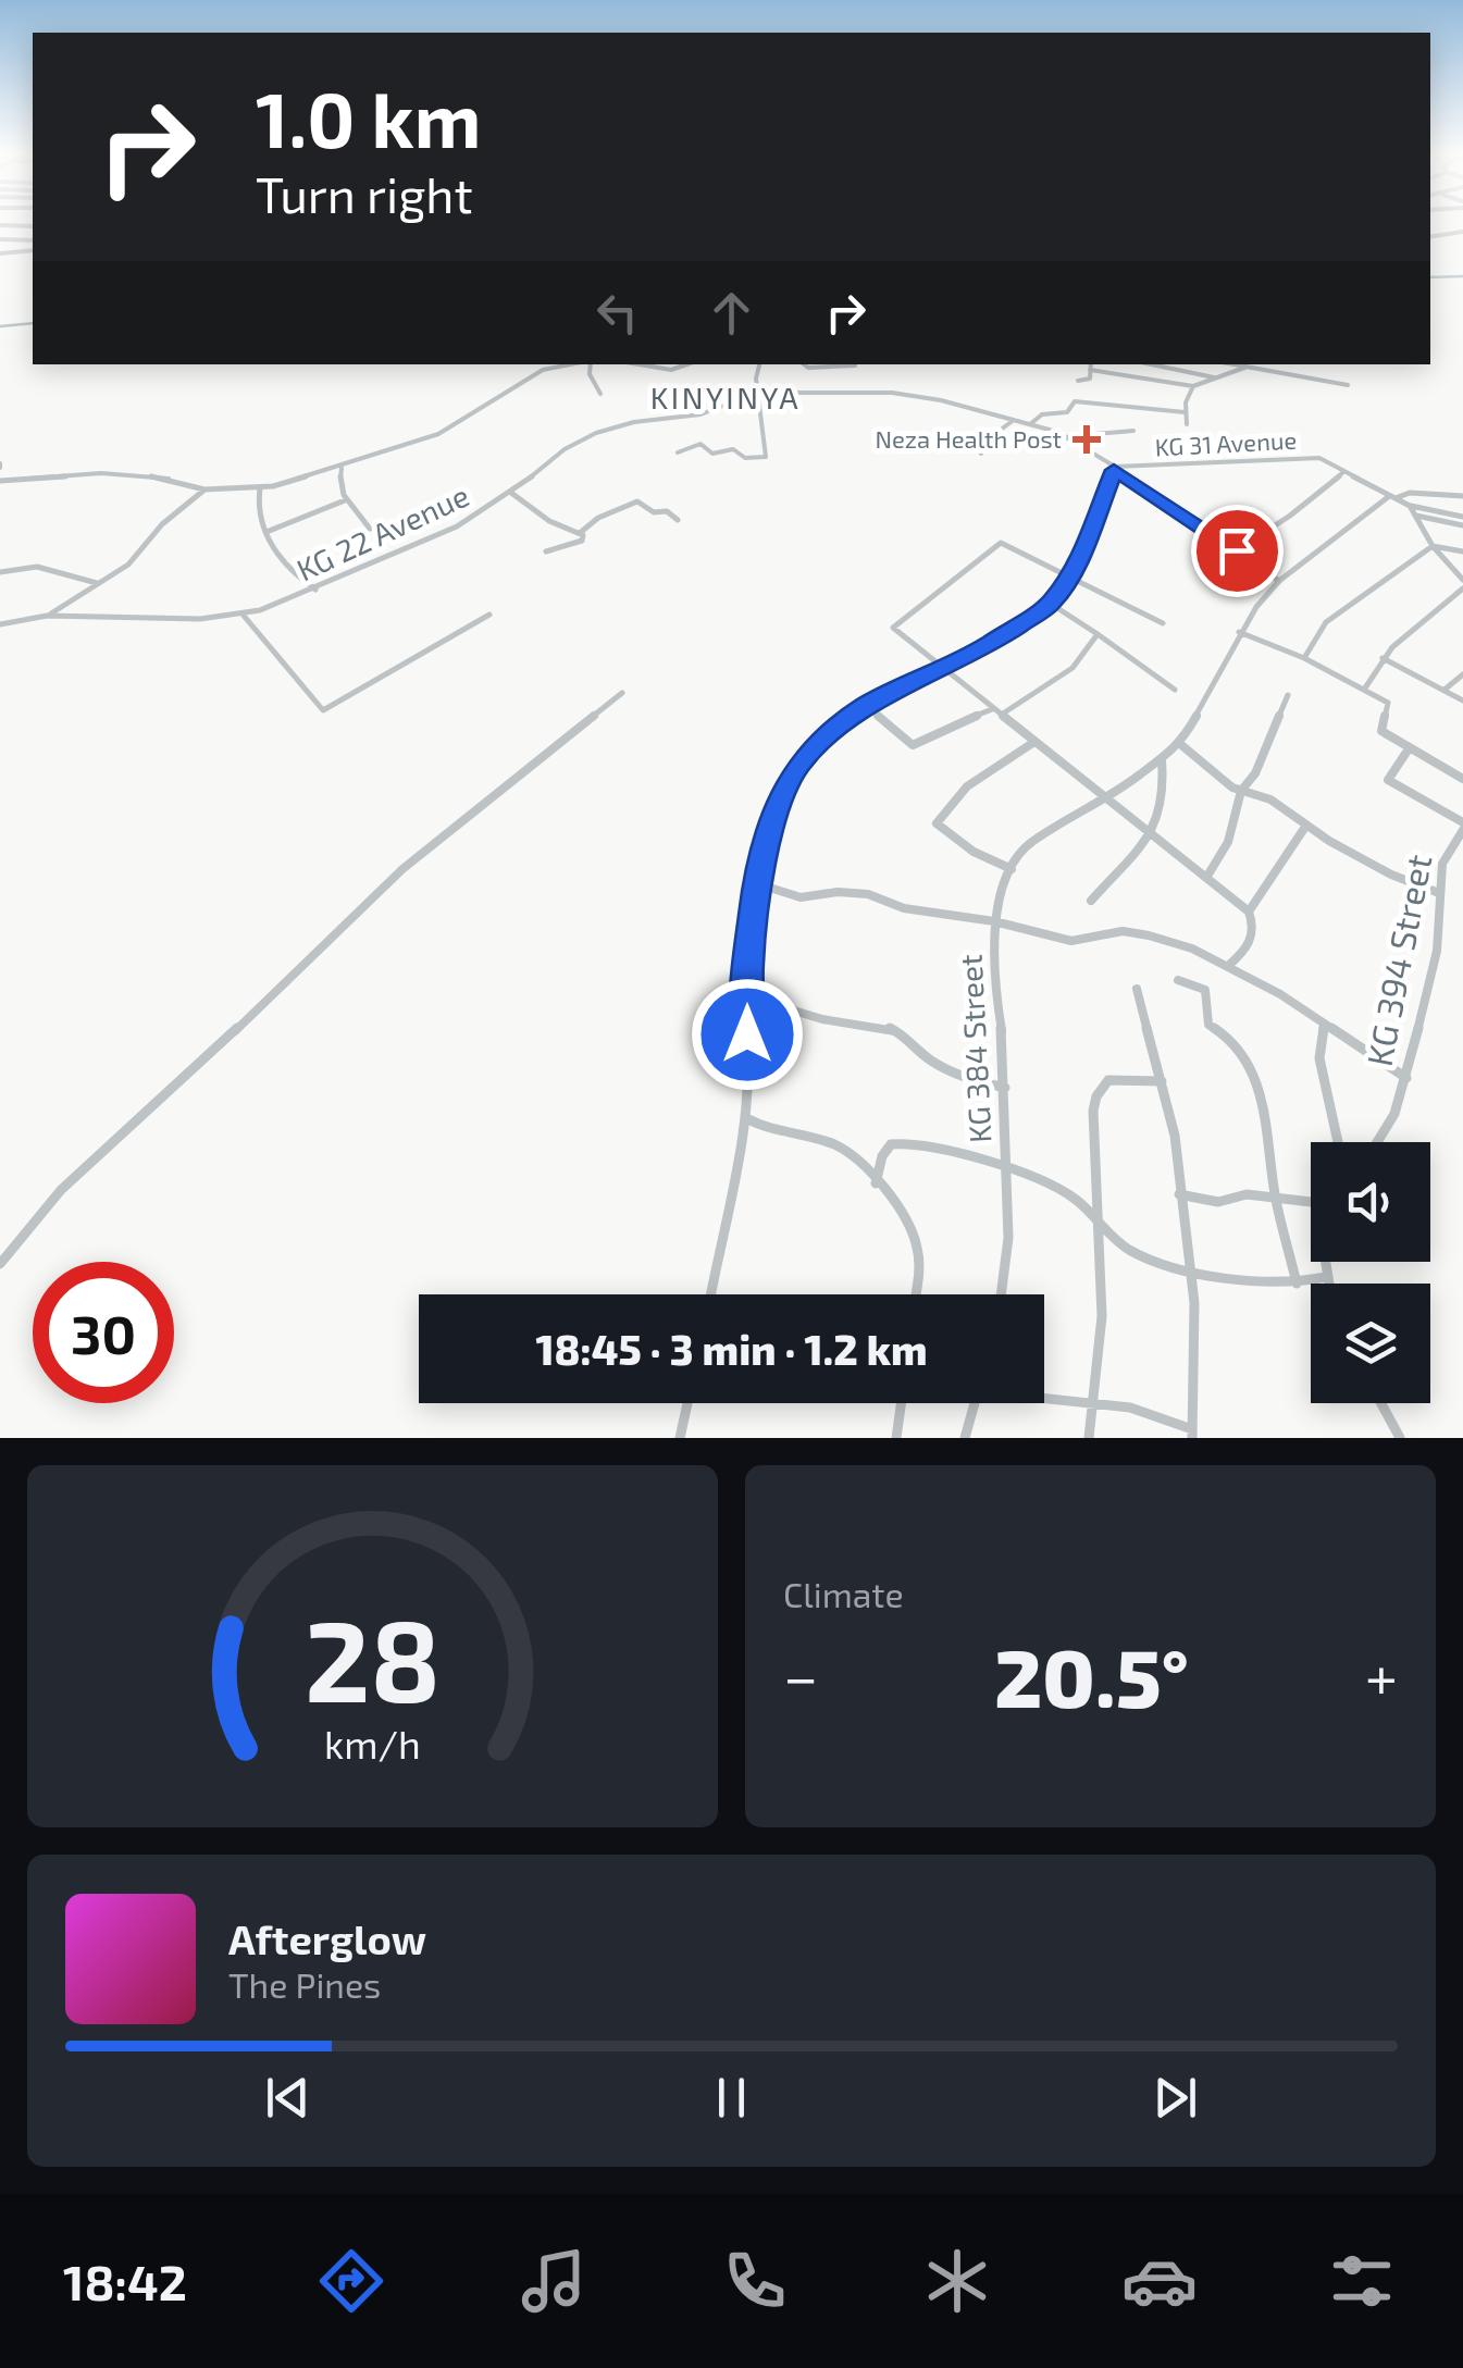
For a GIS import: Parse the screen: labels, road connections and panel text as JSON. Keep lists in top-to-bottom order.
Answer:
{
  "streets": {
    "street": [
      "KG 31 Avenue",
      "KG 22 Avenue",
      "KG 394 Street",
      "KG 384 Street"
    ]
  },
  "crossings": [
    ["KG 31 Avenue", "KG 22 Avenue"],
    ["KG 31 Avenue", "KG 384 Street"]
  ],
  "districts": ["KINYINYA"],
  "places": {
    "health": ["Neza Health Post"]
  },
  "page": {
    "turn": ["1.0 km", "Turn right"],
    "limit": "30",
    "trip": "18:45 · 3 min · 1.2 km",
    "tile": "Climate",
    "heat": ["−", "20.5°", "+"],
    "song": ["Afterglow", "The Pines"],
    "tabs": "18:42",
    "gauge": ["28", "km/h"]
  }
}
